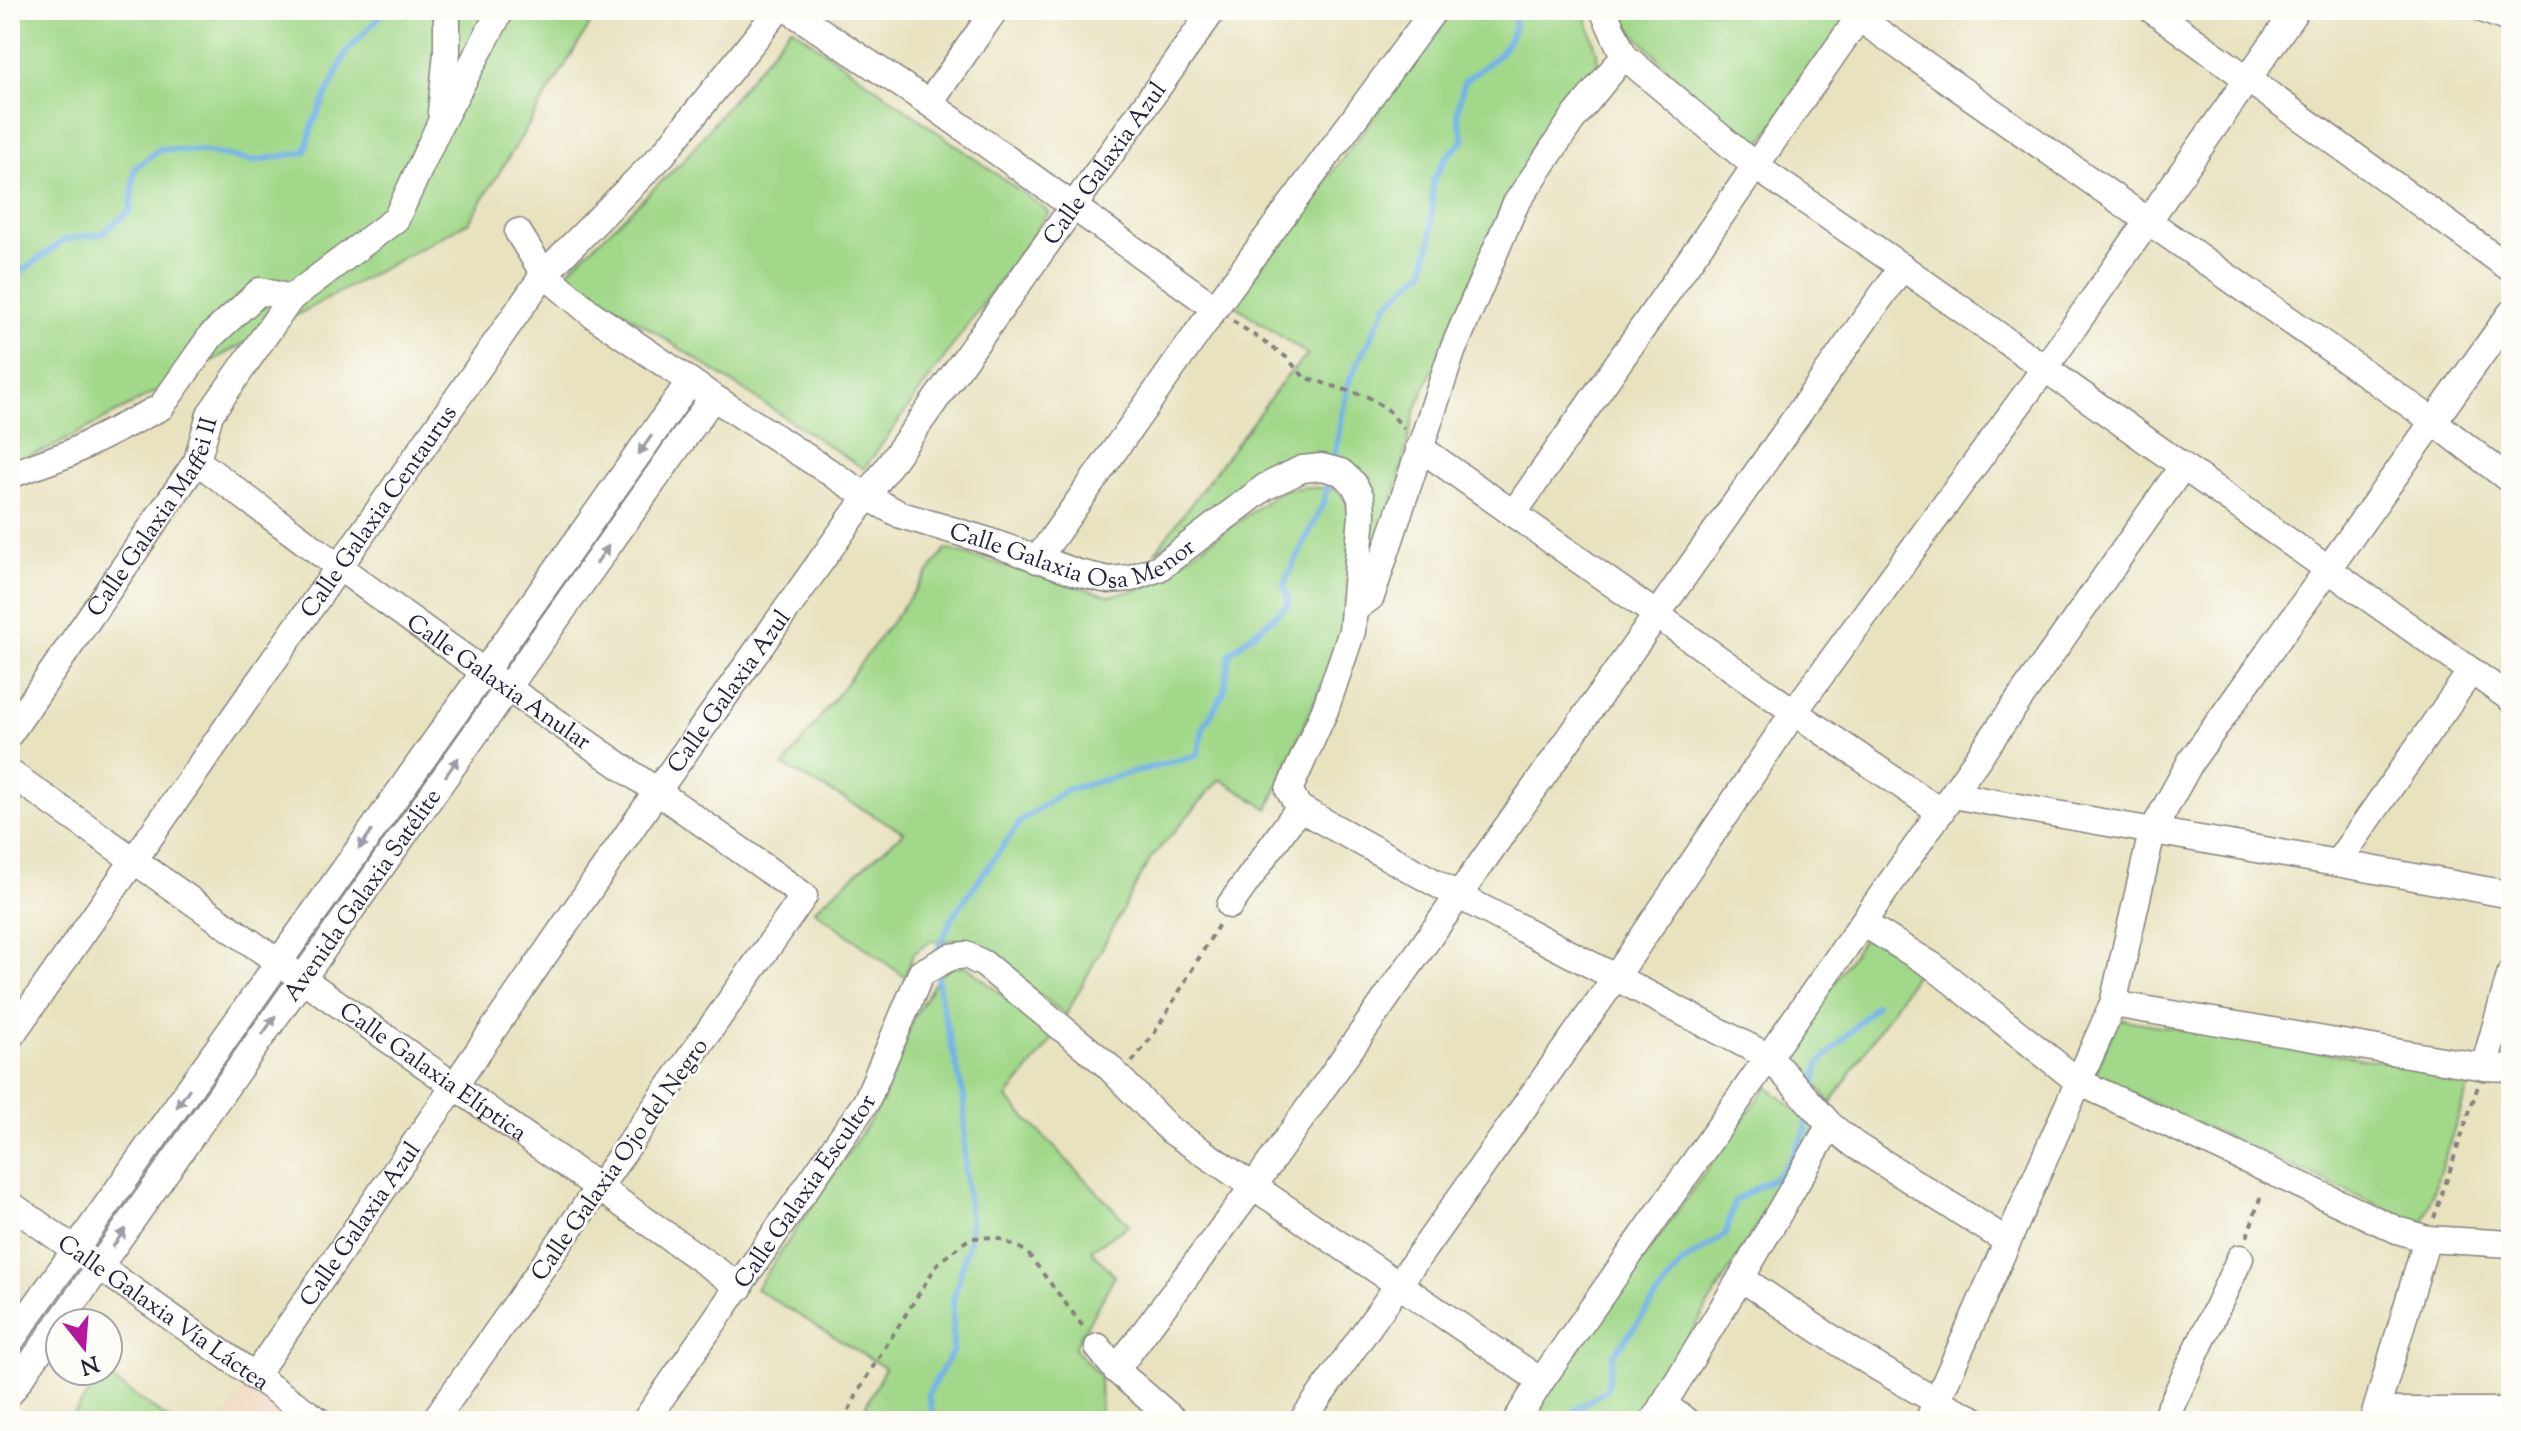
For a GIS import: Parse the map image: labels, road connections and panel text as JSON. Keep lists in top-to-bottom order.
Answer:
{
  "streets": {
    "street": [
      "Calle Galaxia Azul",
      "Calle Galaxia Centaurus",
      "Calle Galaxia Maffei II",
      "Calle Galaxia Osa Menor",
      "Calle Galaxia Anular",
      "Avenida Galaxia Satélite",
      "Calle Galaxia Elíptica",
      "Calle Galaxia Ojo del Negro",
      "Calle Galaxia Escultor",
      "Calle Galaxia Vía Láctea"
    ]
  },
  "crossings": [
    ["Calle Galaxia Azul", "Calle Galaxia Osa Menor"],
    ["Calle Galaxia Azul", "Calle Galaxia Anular"],
    ["Calle Galaxia Azul", "Calle Galaxia Elíptica"],
    ["Calle Galaxia Azul", "Calle Galaxia Vía Láctea"],
    ["Calle Galaxia Centaurus", "Calle Galaxia Osa Menor"],
    ["Calle Galaxia Centaurus", "Calle Galaxia Anular"],
    ["Calle Galaxia Centaurus", "Calle Galaxia Elíptica"],
    ["Calle Galaxia Maffei II", "Calle Galaxia Anular"],
    ["Calle Galaxia Osa Menor", "Avenida Galaxia Satélite"],
    ["Calle Galaxia Anular", "Avenida Galaxia Satélite"],
    ["Calle Galaxia Anular", "Calle Galaxia Ojo del Negro"],
    ["Avenida Galaxia Satélite", "Calle Galaxia Elíptica"],
    ["Avenida Galaxia Satélite", "Calle Galaxia Vía Láctea"],
    ["Calle Galaxia Elíptica", "Calle Galaxia Ojo del Negro"],
    ["Calle Galaxia Elíptica", "Calle Galaxia Escultor"]
  ],
  "north": "bottom"
}
